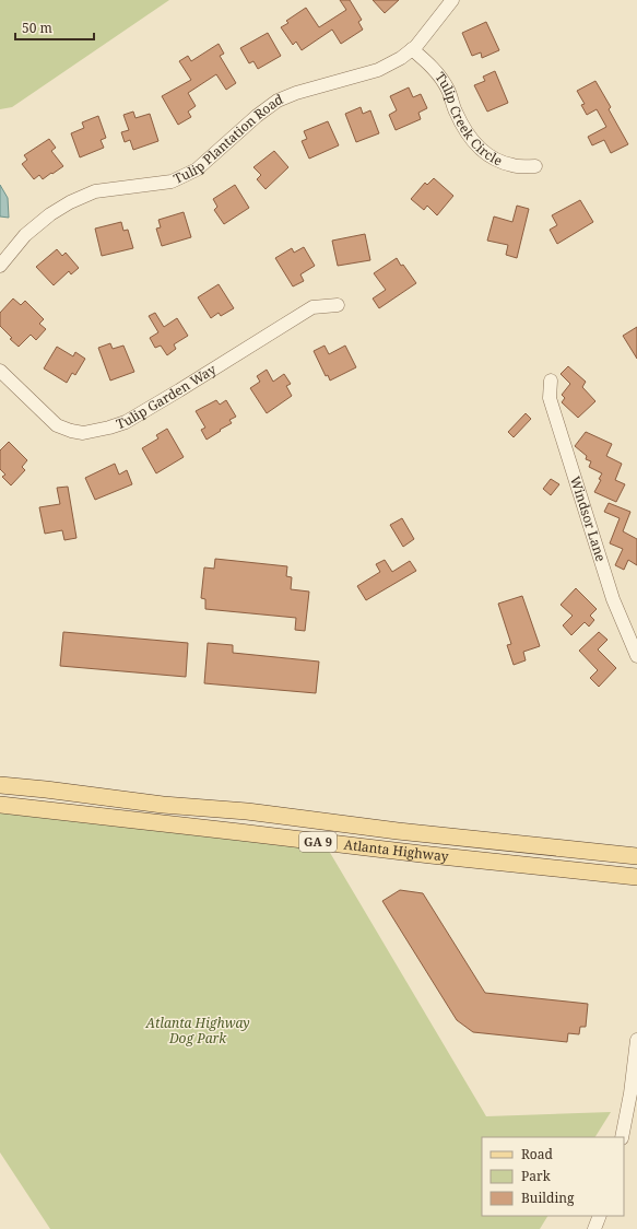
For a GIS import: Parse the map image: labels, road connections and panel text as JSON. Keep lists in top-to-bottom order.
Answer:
{
  "streets": {
    "main road": ["GA 9", "Atlanta Highway"],
    "street": [
      "Tulip Creek Circle",
      "Tulip Plantation Road",
      "Tulip Garden Way",
      "Windsor Lane"
    ]
  },
  "crossings": [
    ["Tulip Creek Circle", "Tulip Plantation Road"]
  ],
  "parks": ["Atlanta Highway Dog Park"],
  "legend": ["Road", "Park", "Building"],
  "scale_bar": "50 m"
}
